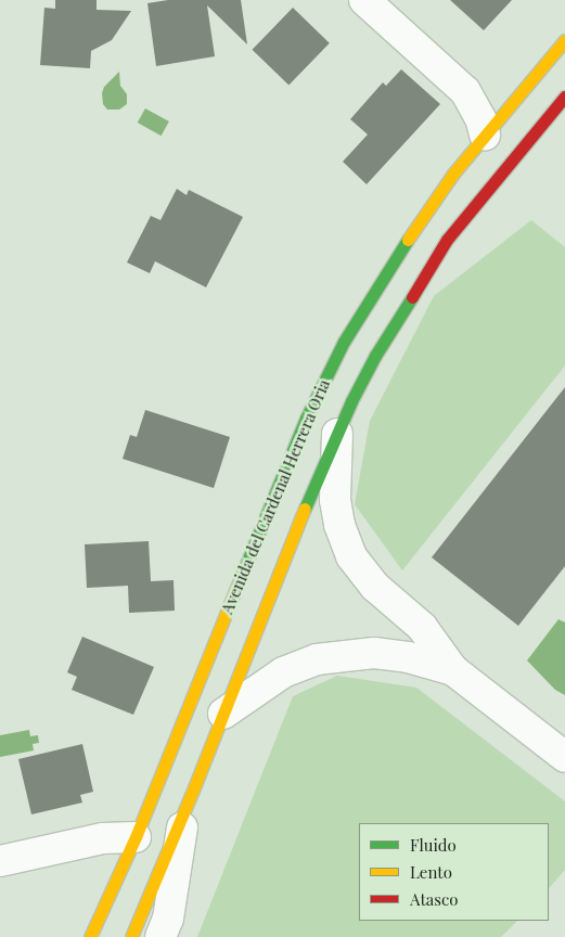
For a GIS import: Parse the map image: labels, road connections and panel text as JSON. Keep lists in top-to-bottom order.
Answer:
{
  "streets": {
    "main road": ["Avenida del Cardenal Herrera Oria"]
  },
  "legend": ["Fluido", "Lento", "Atasco"]
}
